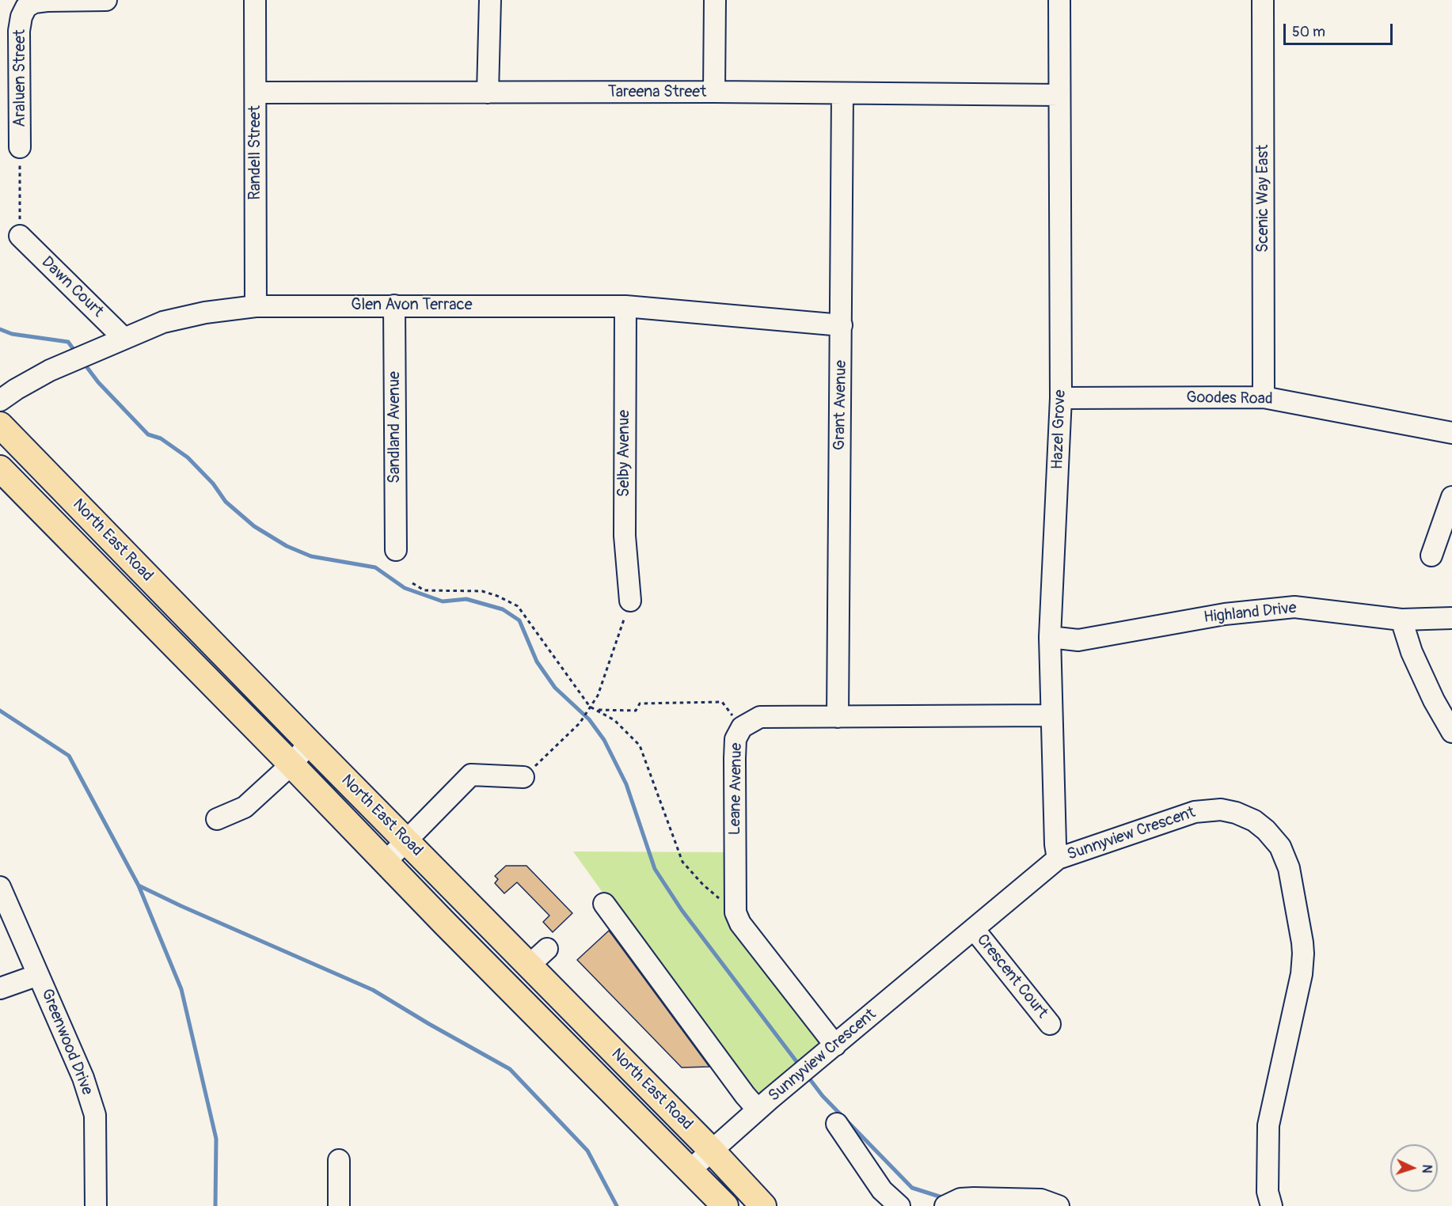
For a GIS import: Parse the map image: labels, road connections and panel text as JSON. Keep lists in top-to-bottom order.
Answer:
{
  "streets": {
    "main road": ["North East Road"],
    "street": [
      "Araluen Street",
      "Tareena Street",
      "Randell Street",
      "Scenic Way East",
      "Dawn Court",
      "Glen Avon Terrace",
      "Goodes Road",
      "Grant Avenue",
      "Sandland Avenue",
      "Hazel Grove",
      "Selby Avenue",
      "Highland Drive",
      "Leane Avenue",
      "Sunnyview Crescent",
      "Crescent Court",
      "Greenwood Drive"
    ]
  },
  "crossings": [
    ["Tareena Street", "Randell Street"],
    ["Tareena Street", "Grant Avenue"],
    ["Tareena Street", "Hazel Grove"],
    ["Randell Street", "Glen Avon Terrace"],
    ["Scenic Way East", "Goodes Road"],
    ["Dawn Court", "Glen Avon Terrace"],
    ["Glen Avon Terrace", "Grant Avenue"],
    ["Glen Avon Terrace", "Sandland Avenue"],
    ["Glen Avon Terrace", "Selby Avenue"],
    ["Goodes Road", "Hazel Grove"],
    ["Grant Avenue", "Leane Avenue"],
    ["Hazel Grove", "Highland Drive"],
    ["Hazel Grove", "Leane Avenue"],
    ["Hazel Grove", "Sunnyview Crescent"],
    ["North East Road", "Sunnyview Crescent"],
    ["Sunnyview Crescent", "Crescent Court"]
  ],
  "scale_bar": "50 m",
  "north": "right"
}
